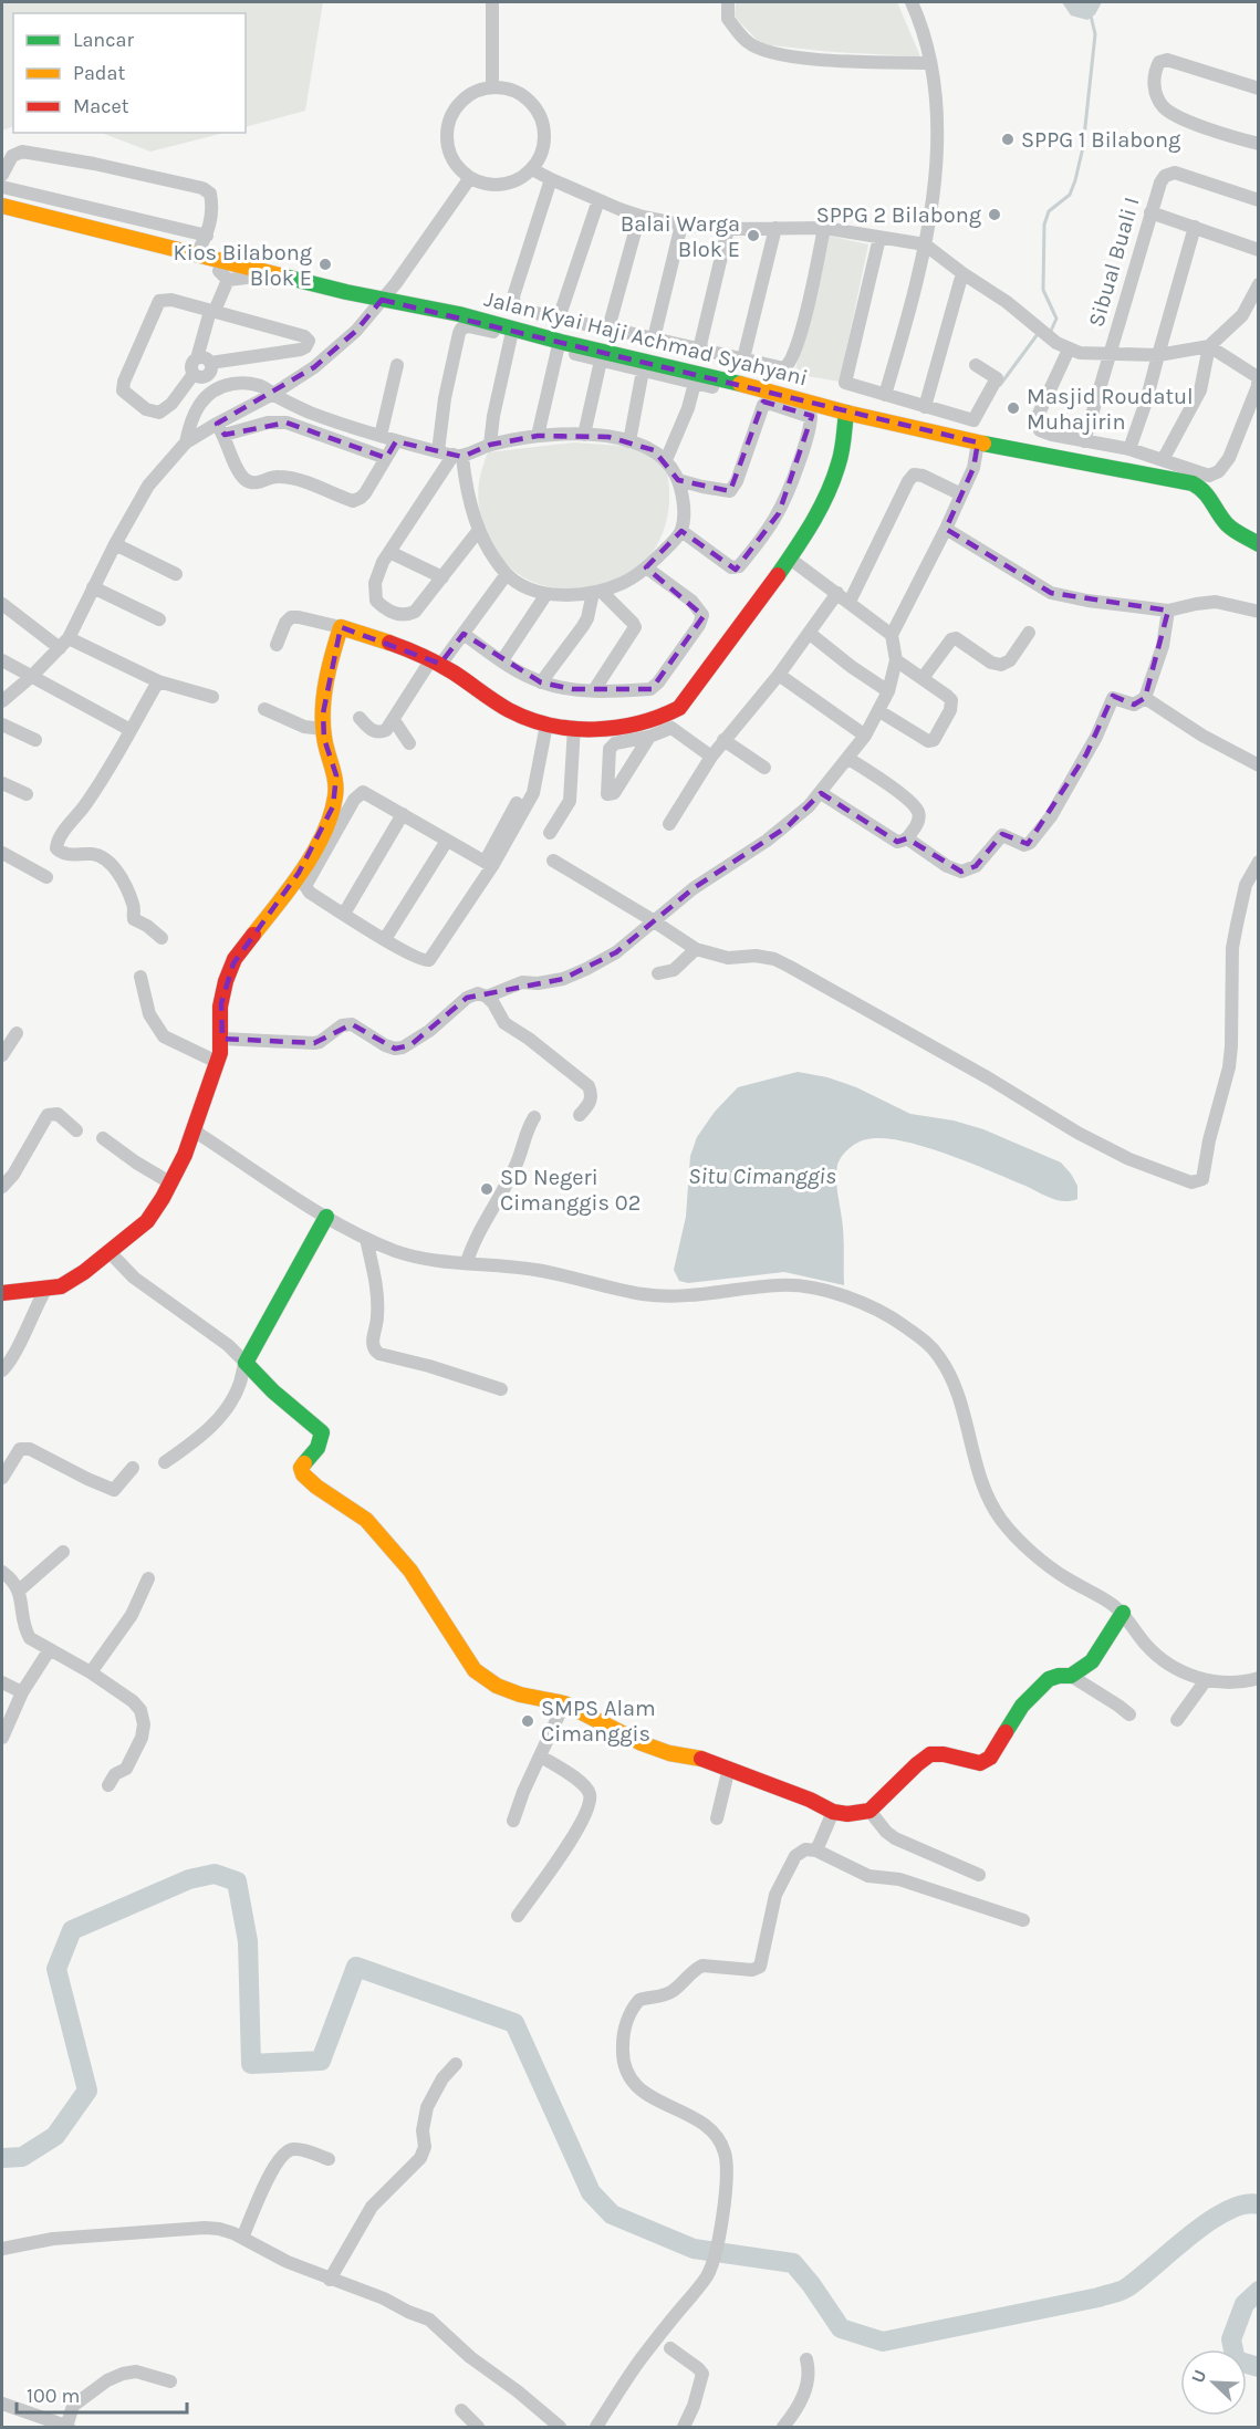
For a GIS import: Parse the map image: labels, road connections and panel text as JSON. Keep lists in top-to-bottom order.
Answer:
{
  "streets": {
    "street": ["Sibual Buali I", "Jalan Kyai Haji Achmad Syahyani"]
  },
  "water": ["Situ Cimanggis"],
  "places": [
    "SPPG 1 Bilabong",
    "SPPG 2 Bilabong",
    "Balai Warga Blok E",
    "Kios Bilabong Blok E",
    "Masjid Roudatul Muhajirin",
    "SD Negeri Cimanggis 02",
    "SMPS Alam Cimanggis"
  ],
  "legend": ["Lancar", "Padat", "Macet"],
  "scale_bar": "100 m",
  "north": "top left"
}
